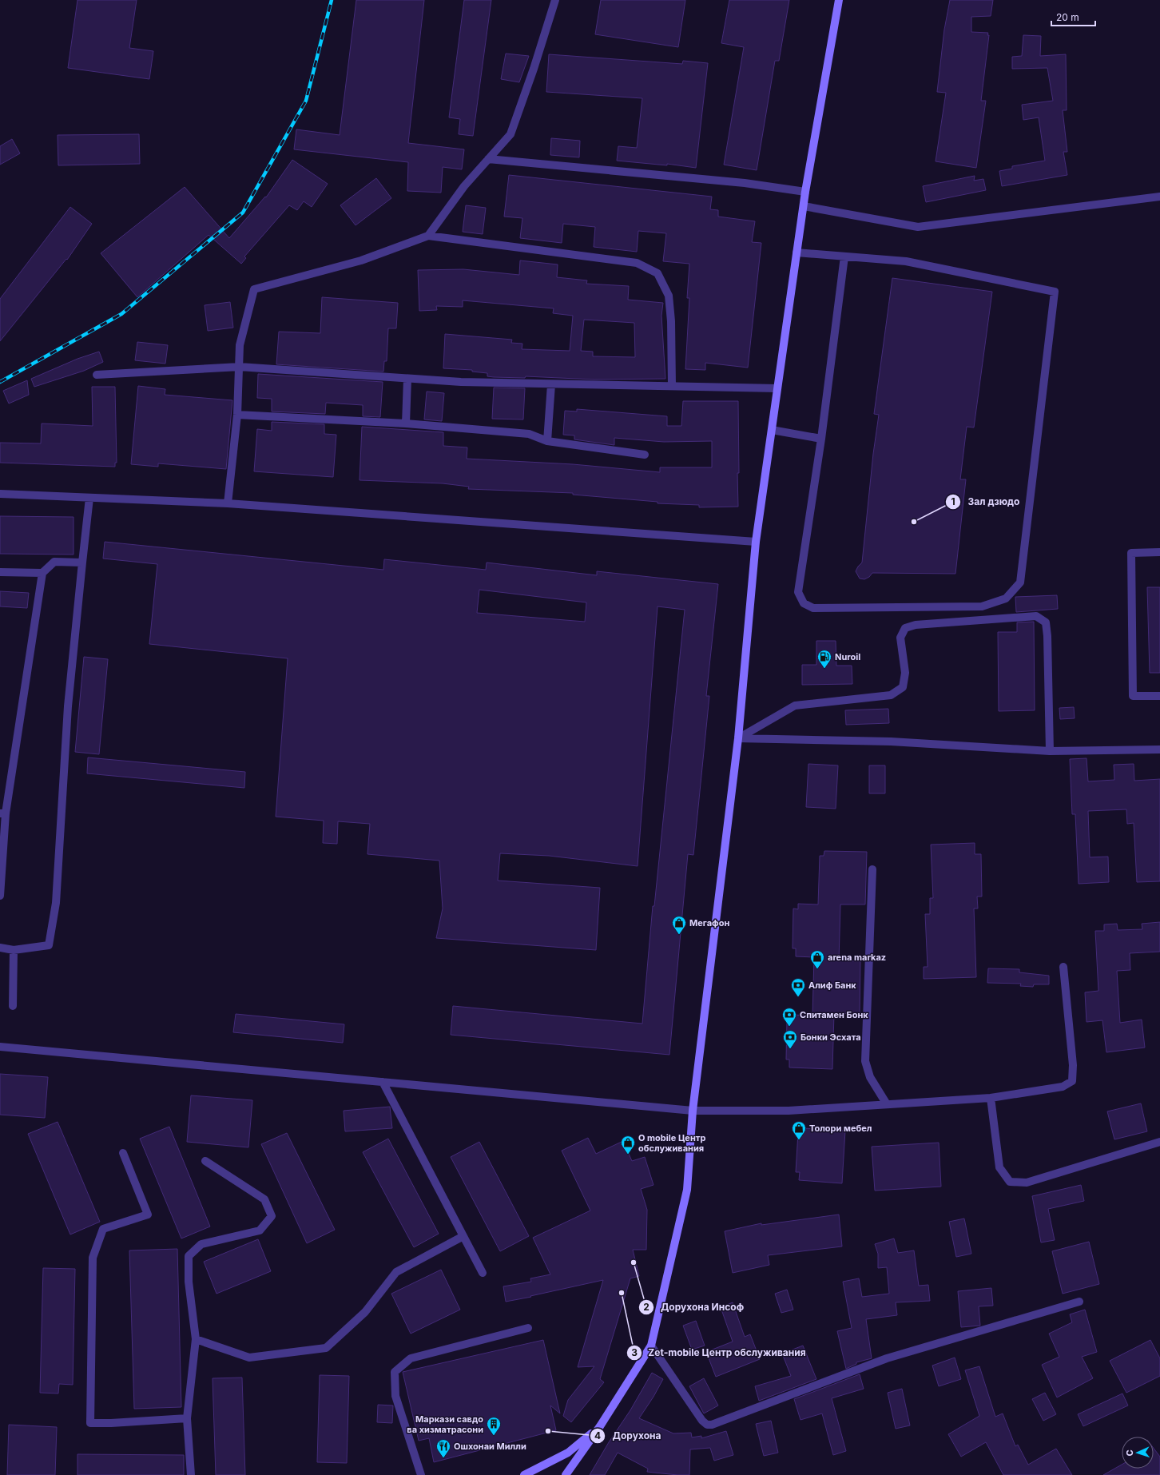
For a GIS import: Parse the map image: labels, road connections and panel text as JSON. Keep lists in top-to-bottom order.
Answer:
{
  "places": {
    "other": [
      "Зал дзюдо",
      "Дорухона Инсоф",
      "Zet-mobile Центр обслуживания",
      "Дорухона"
    ],
    "fuel station": ["Nuroil"],
    "shop": [
      "Мегафон",
      "arena markaz",
      "Толори мебел",
      "O mobile Центр обслуживания"
    ],
    "bank": ["Алиф Банк", "Спитамен Бонк", "Бонки Эсхата"],
    "building": ["Маркази савдо ва хизматрасони"],
    "restaurant": ["Ошхонаи Милли"]
  },
  "scale_bar": "20 m",
  "north": "left"
}
